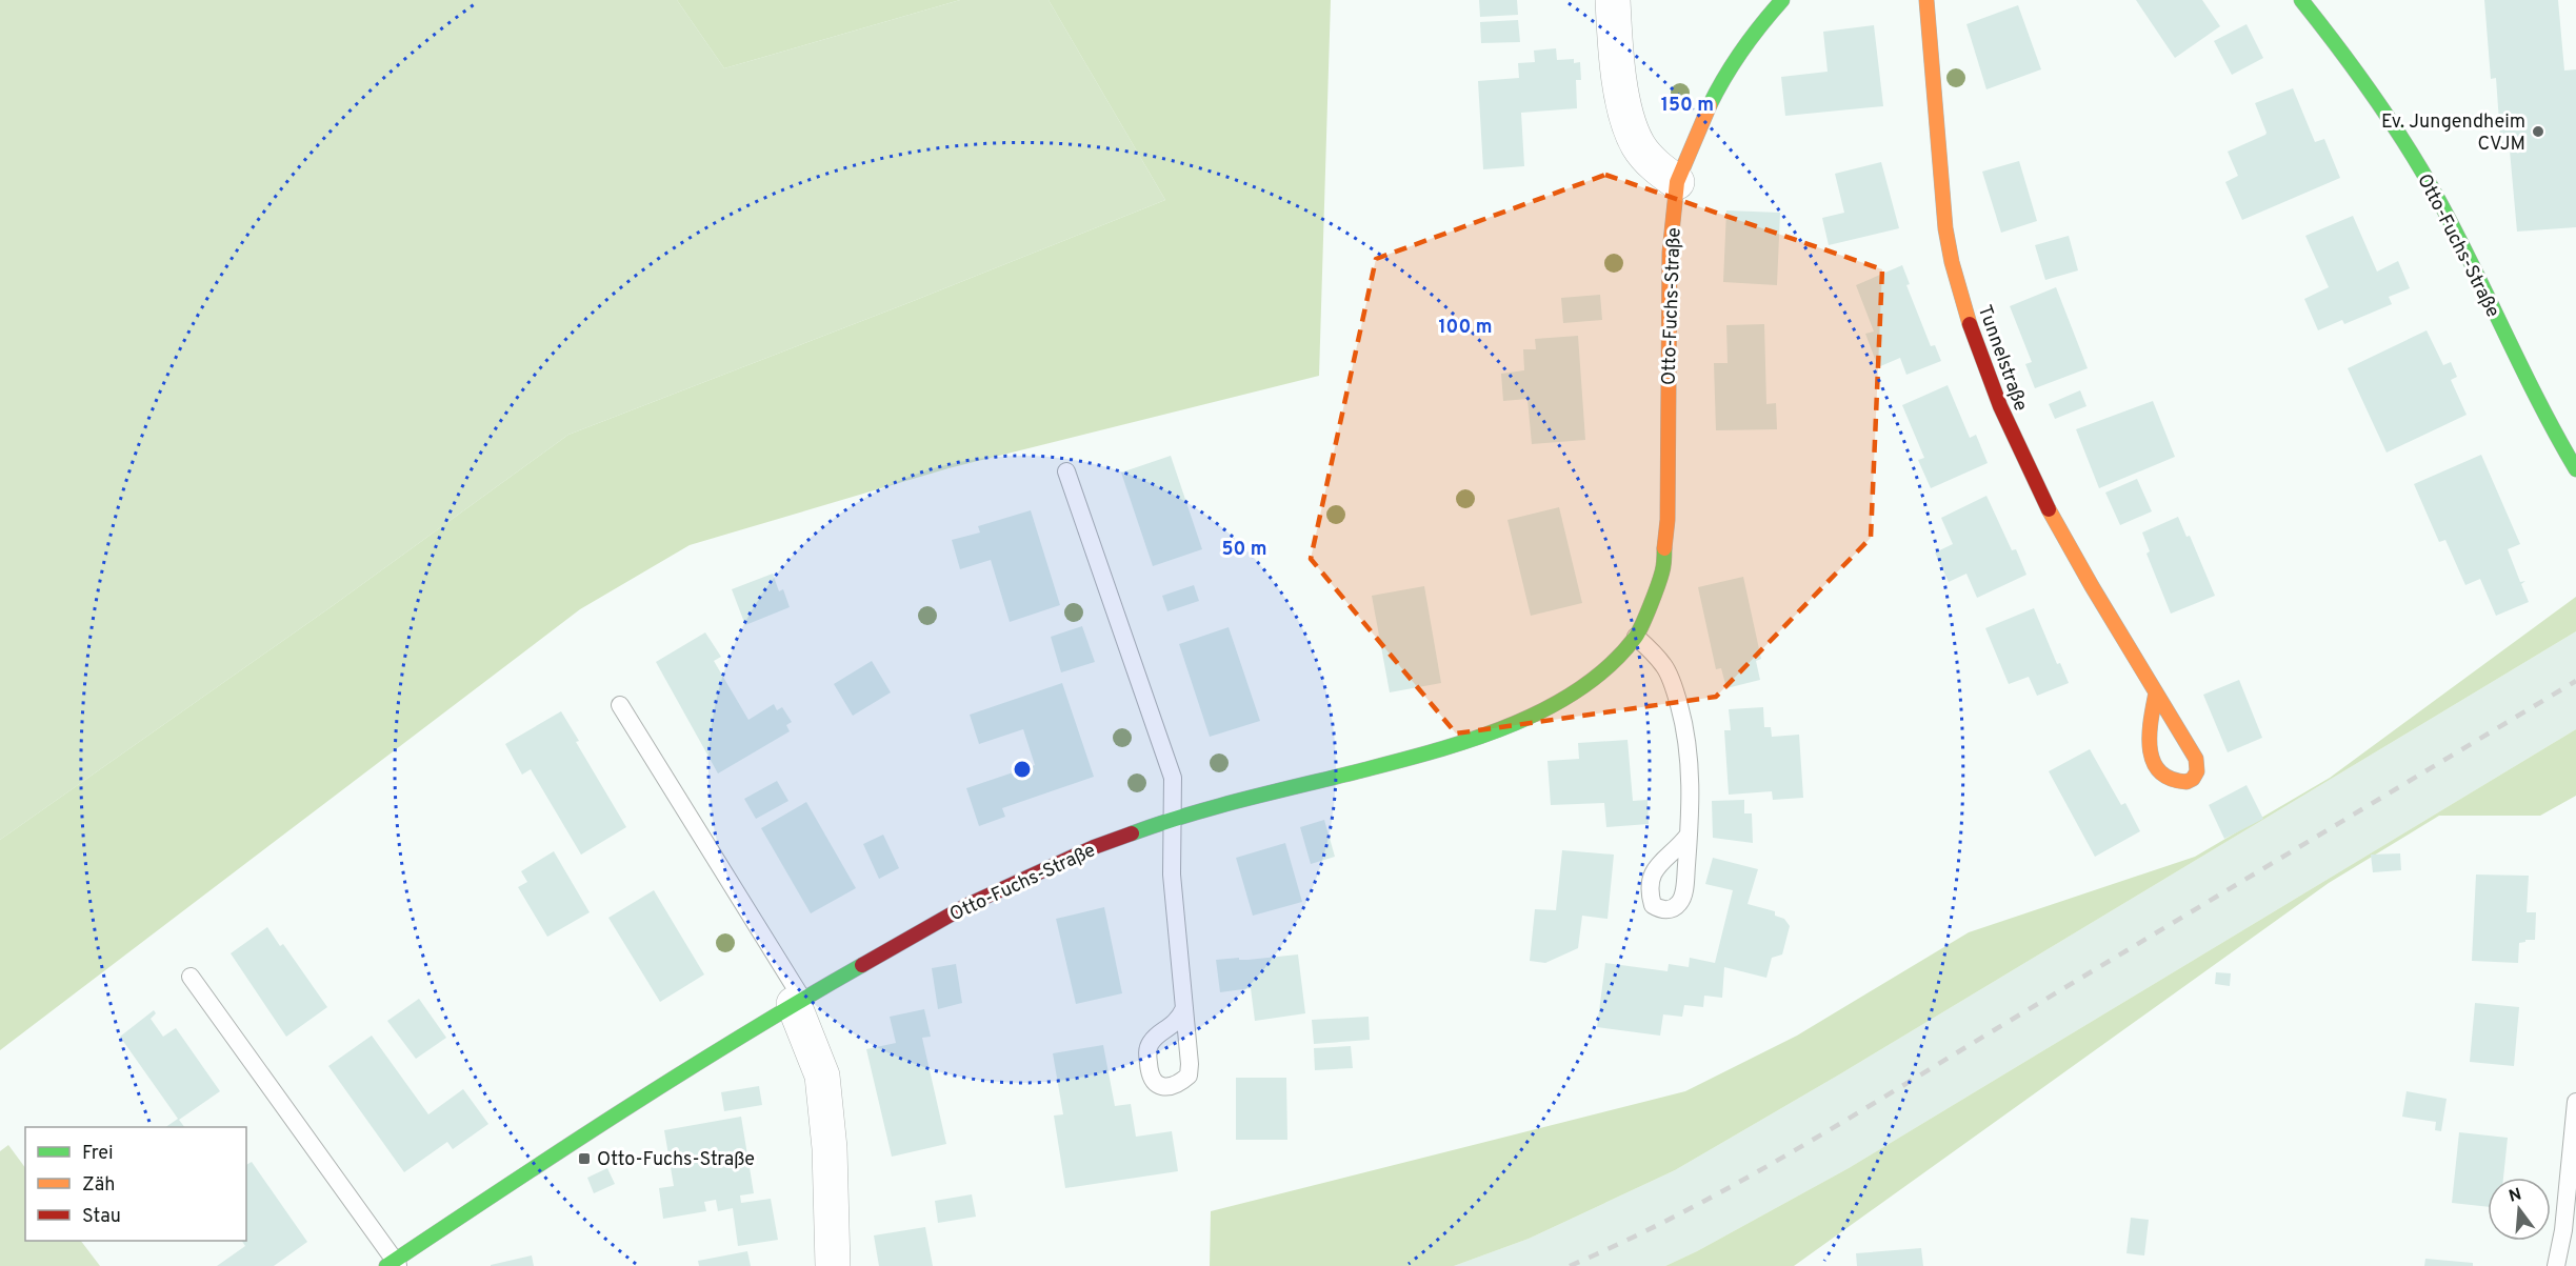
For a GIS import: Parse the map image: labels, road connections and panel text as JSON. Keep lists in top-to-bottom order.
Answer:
{
  "streets": {
    "street": ["Otto-Fuchs-Straße", "Tunnelstraße"]
  },
  "places": {
    "other": ["Ev. Jungendheim CVJM"],
    "transit": ["Otto-Fuchs-Straße"]
  },
  "legend": ["Frei", "Zäh", "Stau"],
  "north": "top",
  "rings": ["150 m", "100 m", "50 m"]
}
